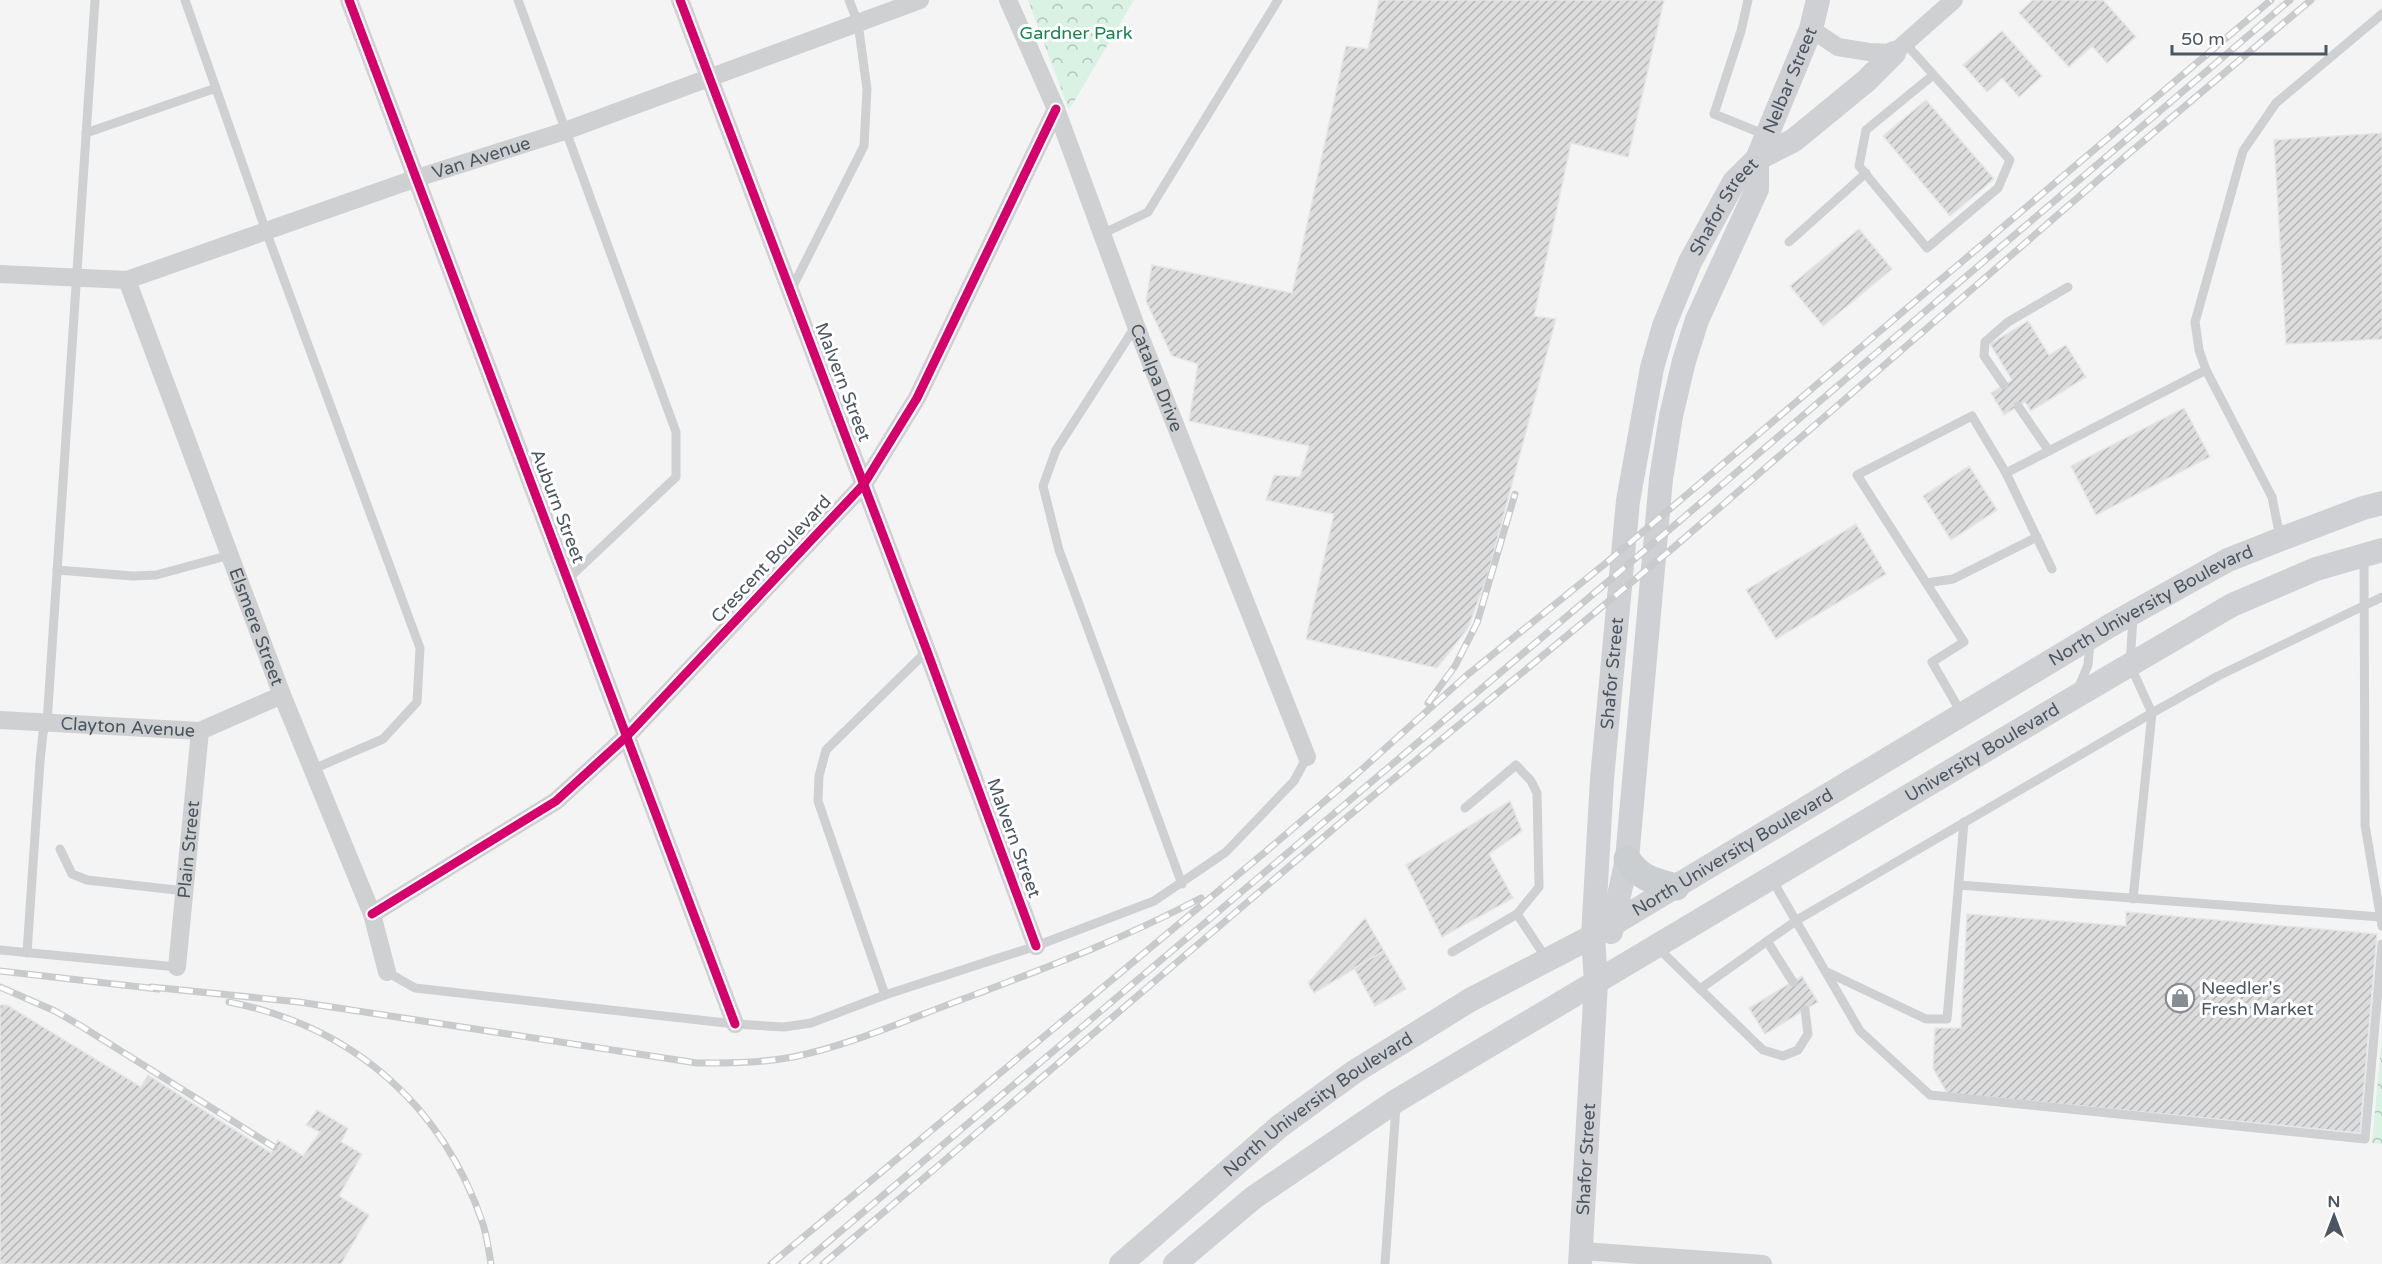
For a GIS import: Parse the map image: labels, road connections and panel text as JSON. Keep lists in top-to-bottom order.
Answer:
{
  "streets": {
    "main road": [
      "Nelbar Street",
      "Shafor Street",
      "North University Boulevard",
      "University Boulevard"
    ],
    "street": [
      "Van Avenue",
      "Catalpa Drive",
      "Malvern Street",
      "Auburn Street",
      "Crescent Boulevard",
      "Elsmere Street",
      "Clayton Avenue",
      "Plain Street"
    ]
  },
  "crossings": [
    ["Nelbar Street", "Shafor Street"],
    ["Van Avenue", "Malvern Street"],
    ["Van Avenue", "Auburn Street"],
    ["Van Avenue", "Elsmere Street"],
    ["Shafor Street", "North University Boulevard"],
    ["Shafor Street", "University Boulevard"],
    ["Catalpa Drive", "Crescent Boulevard"],
    ["Malvern Street", "Crescent Boulevard"],
    ["Auburn Street", "Crescent Boulevard"],
    ["Crescent Boulevard", "Elsmere Street"],
    ["North University Boulevard", "University Boulevard"],
    ["Elsmere Street", "Clayton Avenue"],
    ["Clayton Avenue", "Plain Street"]
  ],
  "parks": ["Gardner Park"],
  "places": {
    "shop": ["Needler's Fresh Market"]
  },
  "scale_bar": "50 m",
  "north": "top"
}
